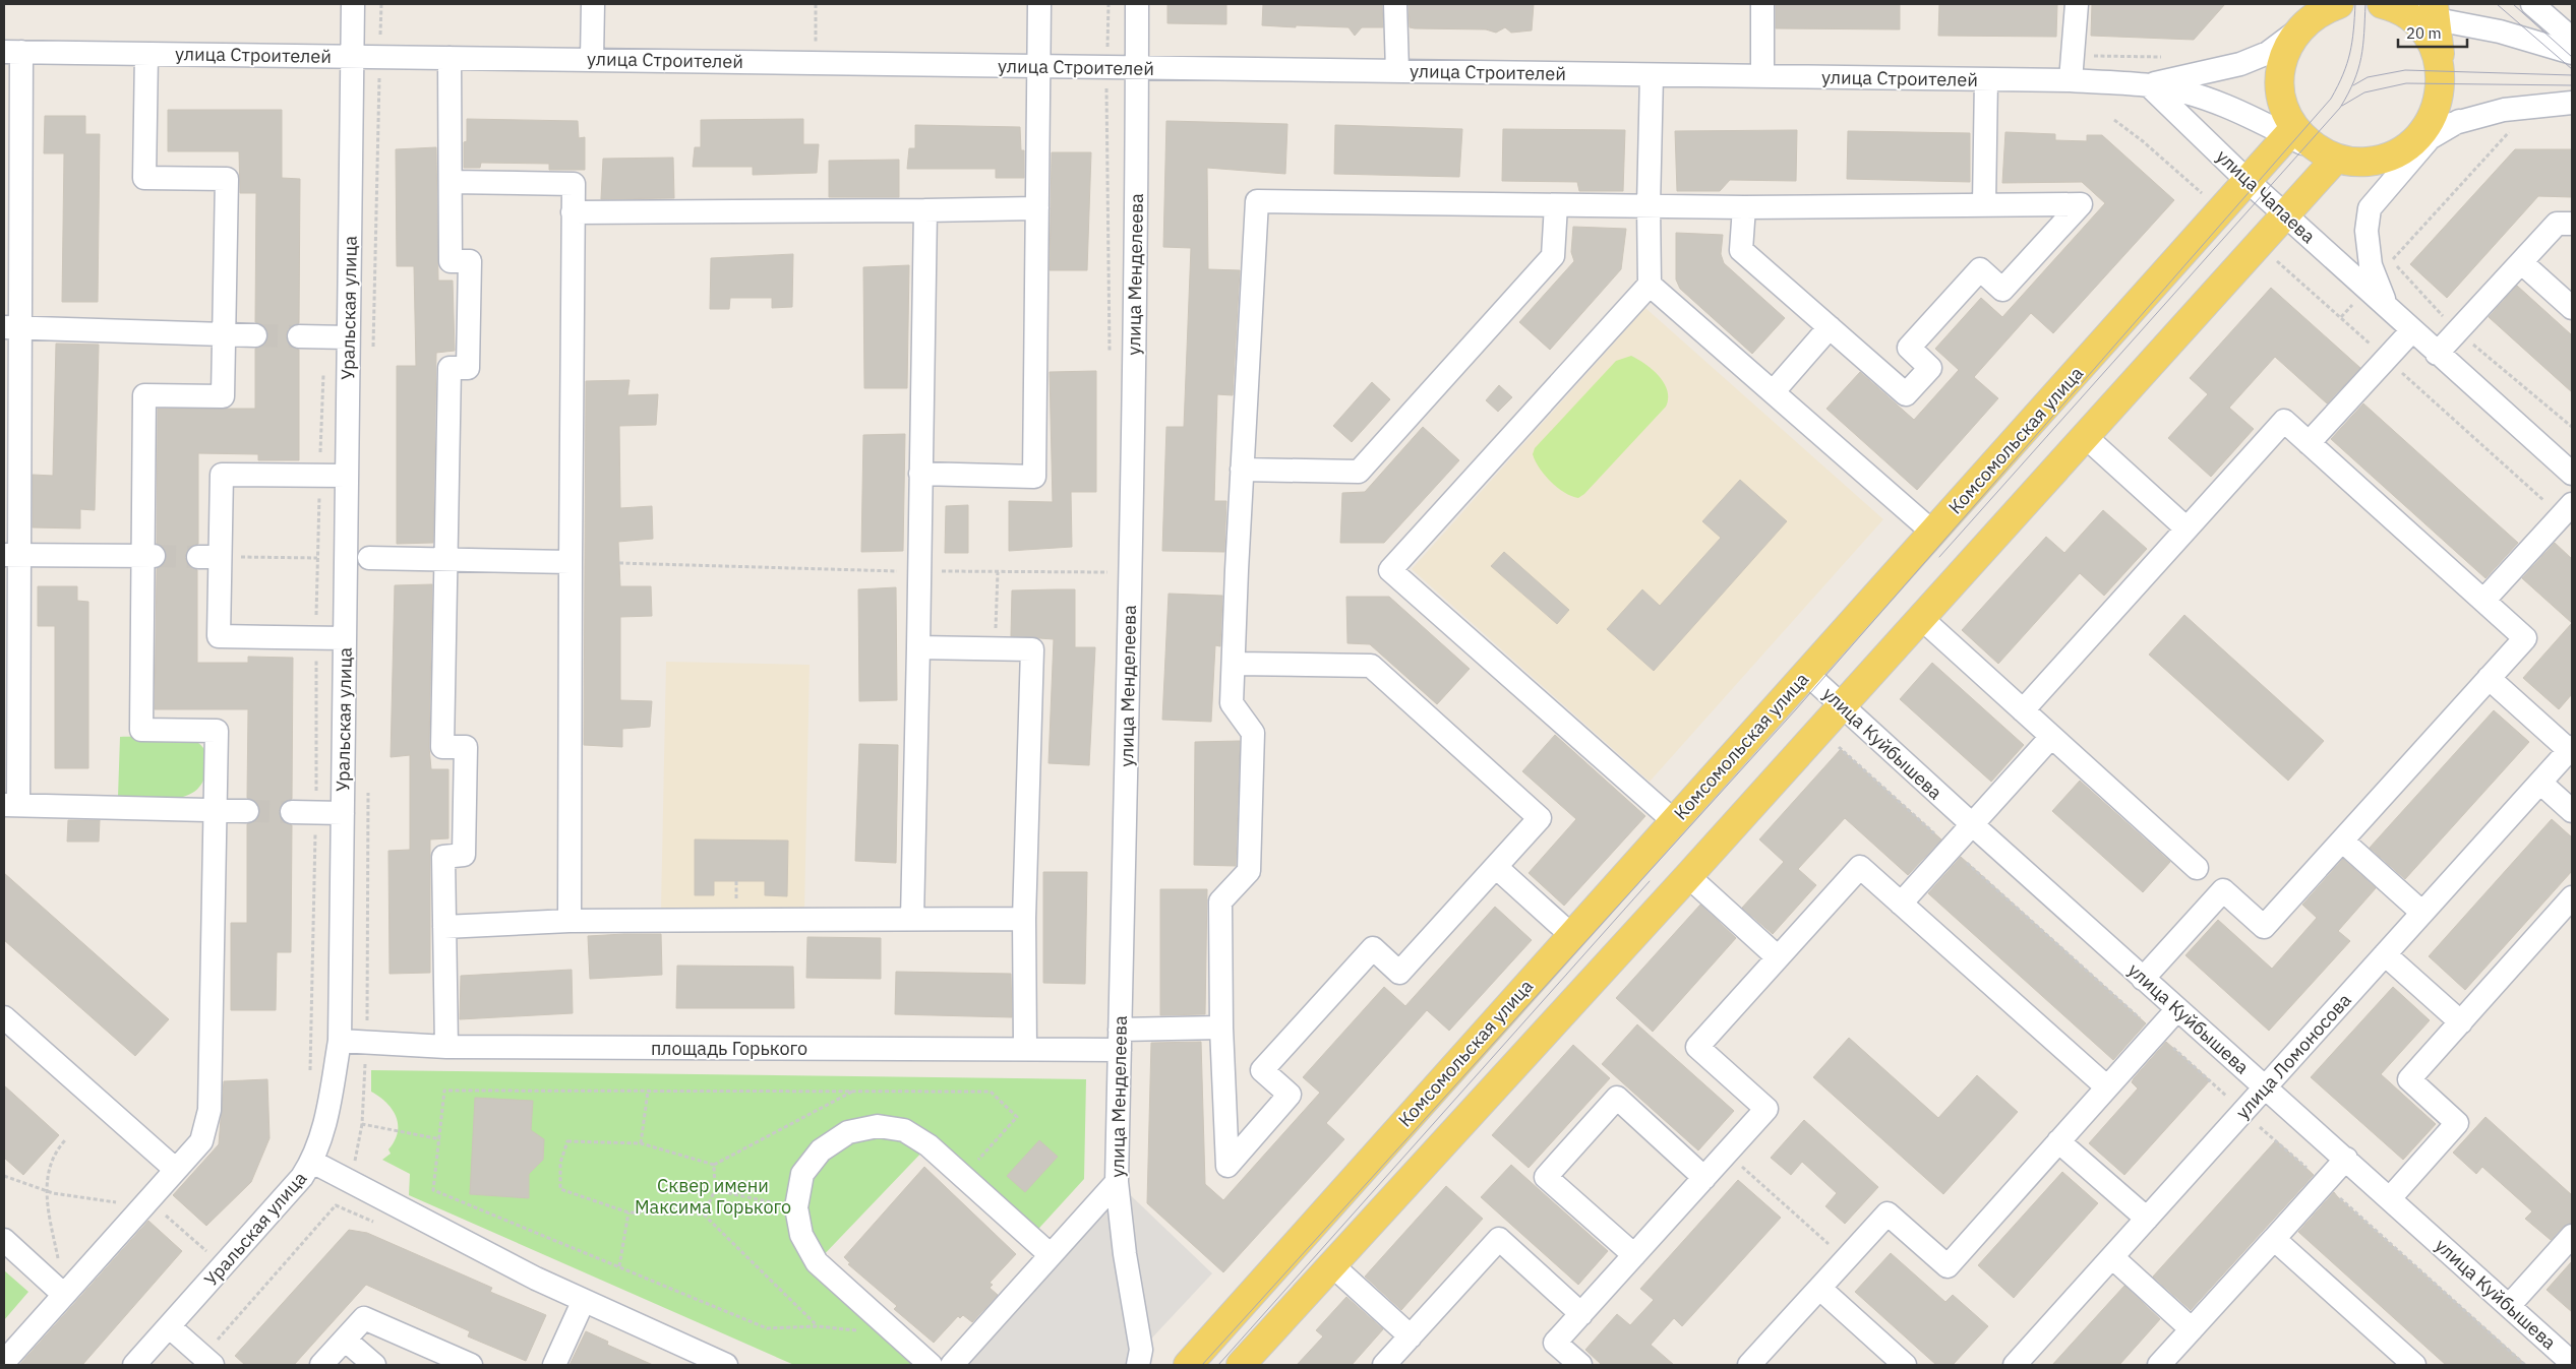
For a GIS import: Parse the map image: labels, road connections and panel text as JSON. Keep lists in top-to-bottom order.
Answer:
{
  "streets": {
    "main road": ["Комсомольская улица"],
    "street": [
      "улица Строителей",
      "улица Чапаева",
      "улица Менделеева",
      "Уральская улица",
      "улица Куйбышева",
      "площадь Горького",
      "улица Ломоносова"
    ]
  },
  "crossings": [
    ["улица Строителей", "улица Чапаева"],
    ["улица Строителей", "улица Менделеева"],
    ["улица Строителей", "Уральская улица"],
    ["улица Строителей", "Комсомольская улица"],
    ["улица Чапаева", "Комсомольская улица"],
    ["улица Менделеева", "площадь Горького"],
    ["Уральская улица", "площадь Горького"],
    ["Комсомольская улица", "улица Куйбышева"],
    ["улица Куйбышева", "улица Ломоносова"]
  ],
  "parks": ["Сквер имени Максима Горького"],
  "scale_bar": "20 m"
}
